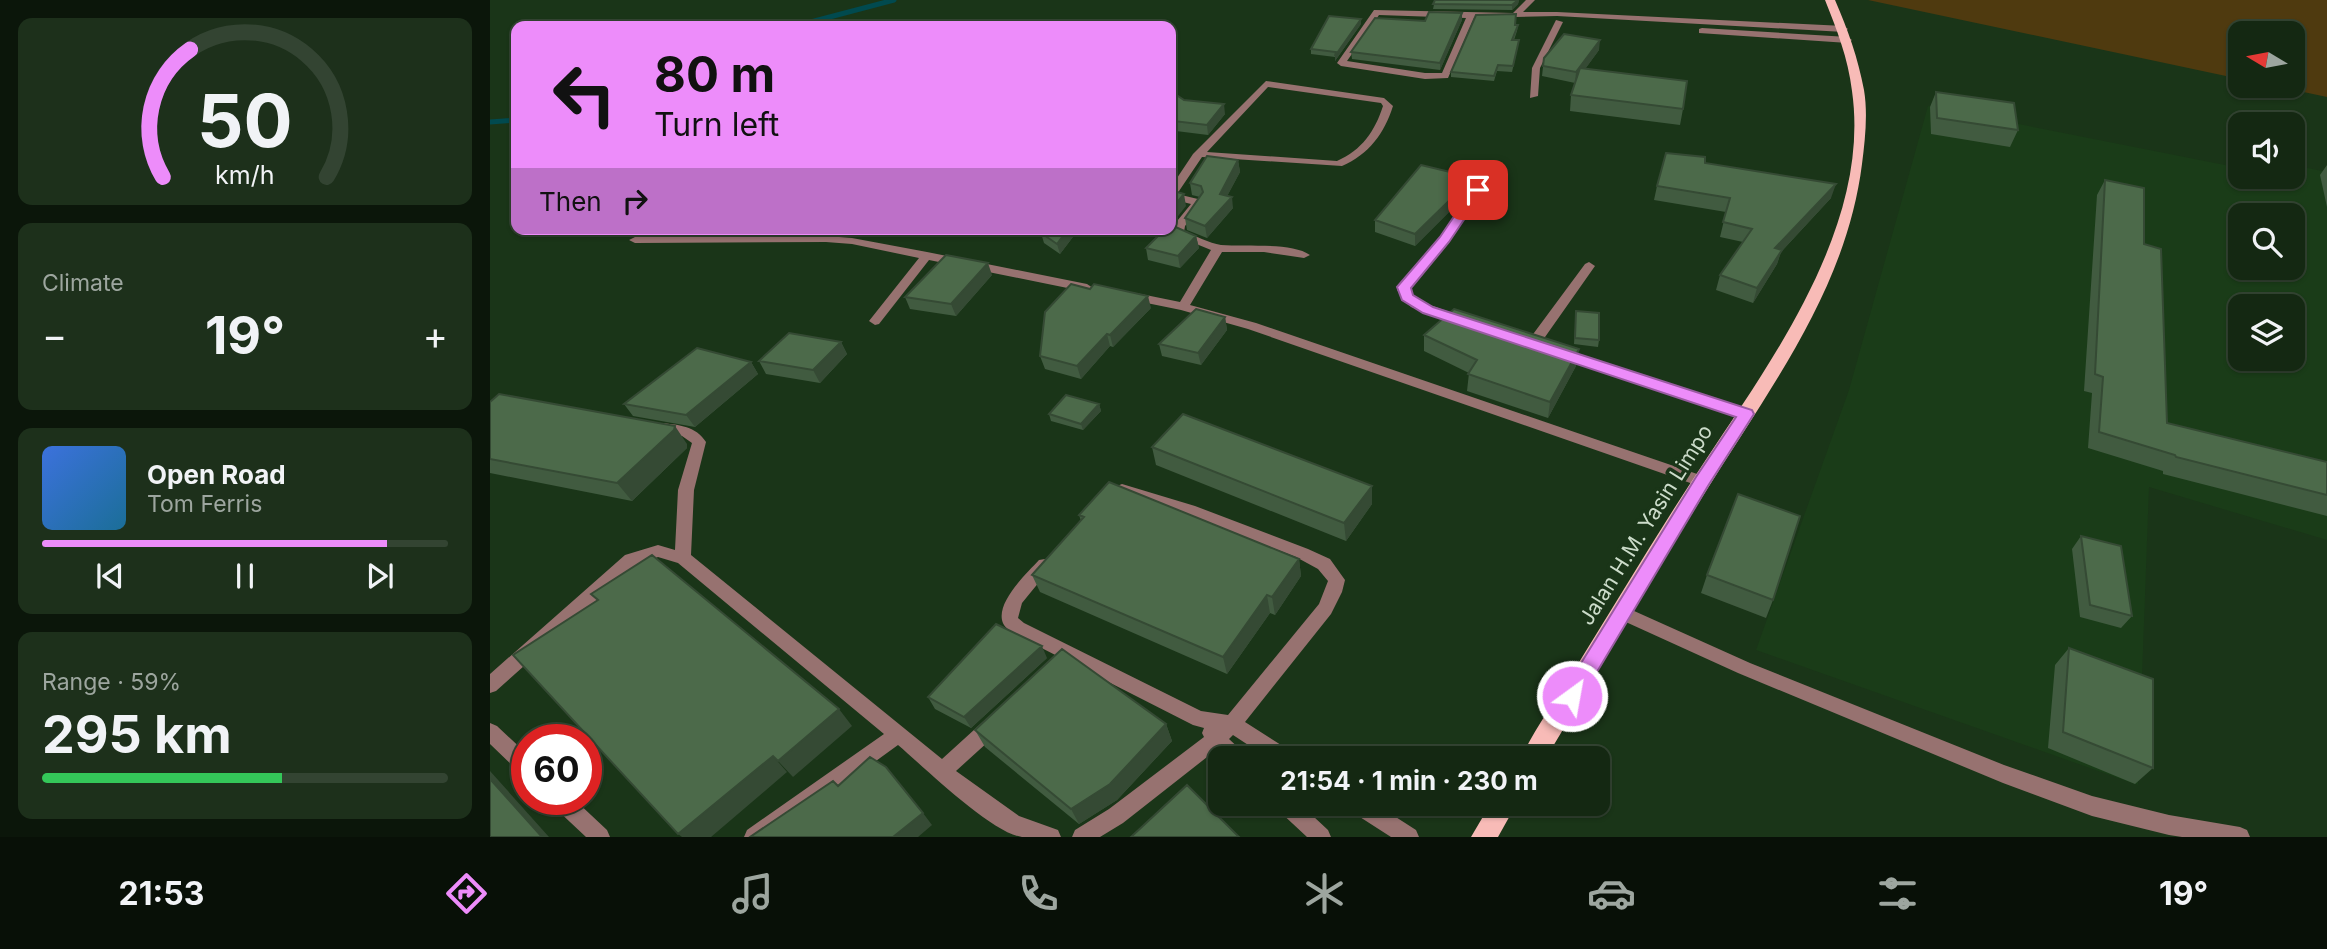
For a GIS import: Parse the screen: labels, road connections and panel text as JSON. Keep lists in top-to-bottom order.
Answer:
{
  "streets": {
    "main road": ["Jalan H.M. Yasin Limpo"]
  },
  "north": "left",
  "page": {
    "turn": ["80 m", "Turn left"],
    "then": "Then",
    "tile": [
      "Climate",
      ["Range · 59%", "295 km"]
    ],
    "heat": ["−", "19°", "+"],
    "song": ["Open Road", "Tom Ferris"],
    "limit": "60",
    "trip": "21:54 · 1 min · 230 m",
    "tabs": ["21:53", "19°"],
    "gauge": ["50", "km/h"]
  }
}
